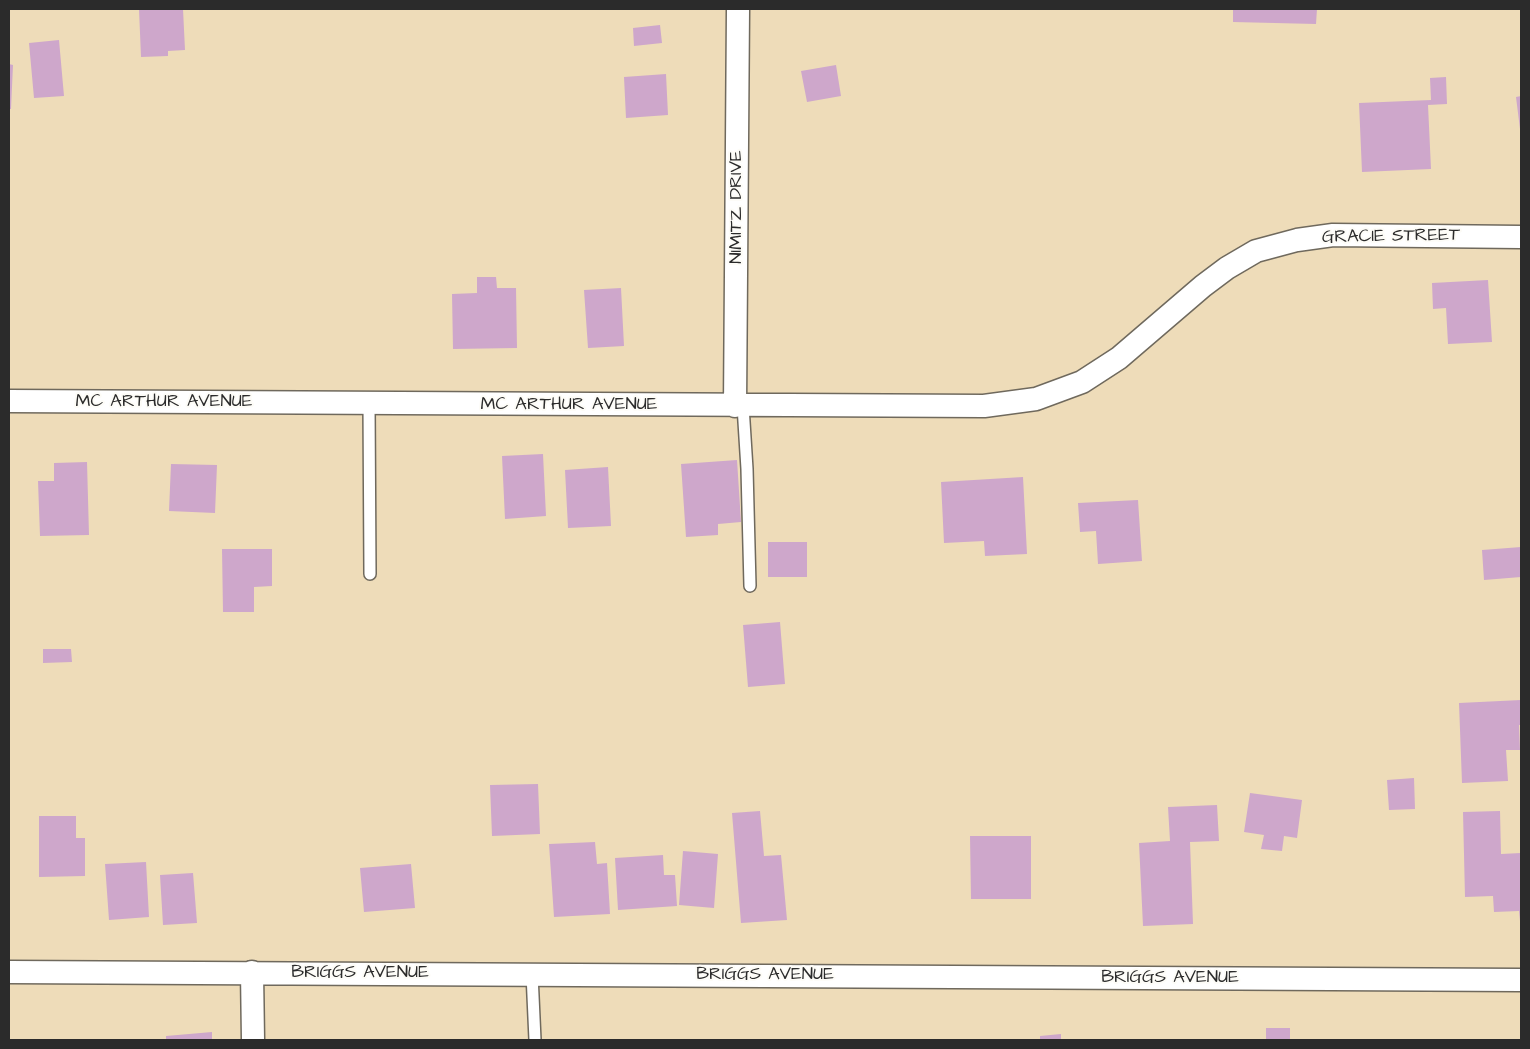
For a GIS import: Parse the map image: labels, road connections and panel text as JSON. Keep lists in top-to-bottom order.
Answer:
{
  "streets": {
    "street": [
      "NIMITZ DRIVE",
      "GRACIE STREET",
      "MC ARTHUR AVENUE",
      "BRIGGS AVENUE"
    ]
  },
  "crossings": [
    ["NIMITZ DRIVE", "MC ARTHUR AVENUE"],
    ["GRACIE STREET", "MC ARTHUR AVENUE"]
  ]
}
